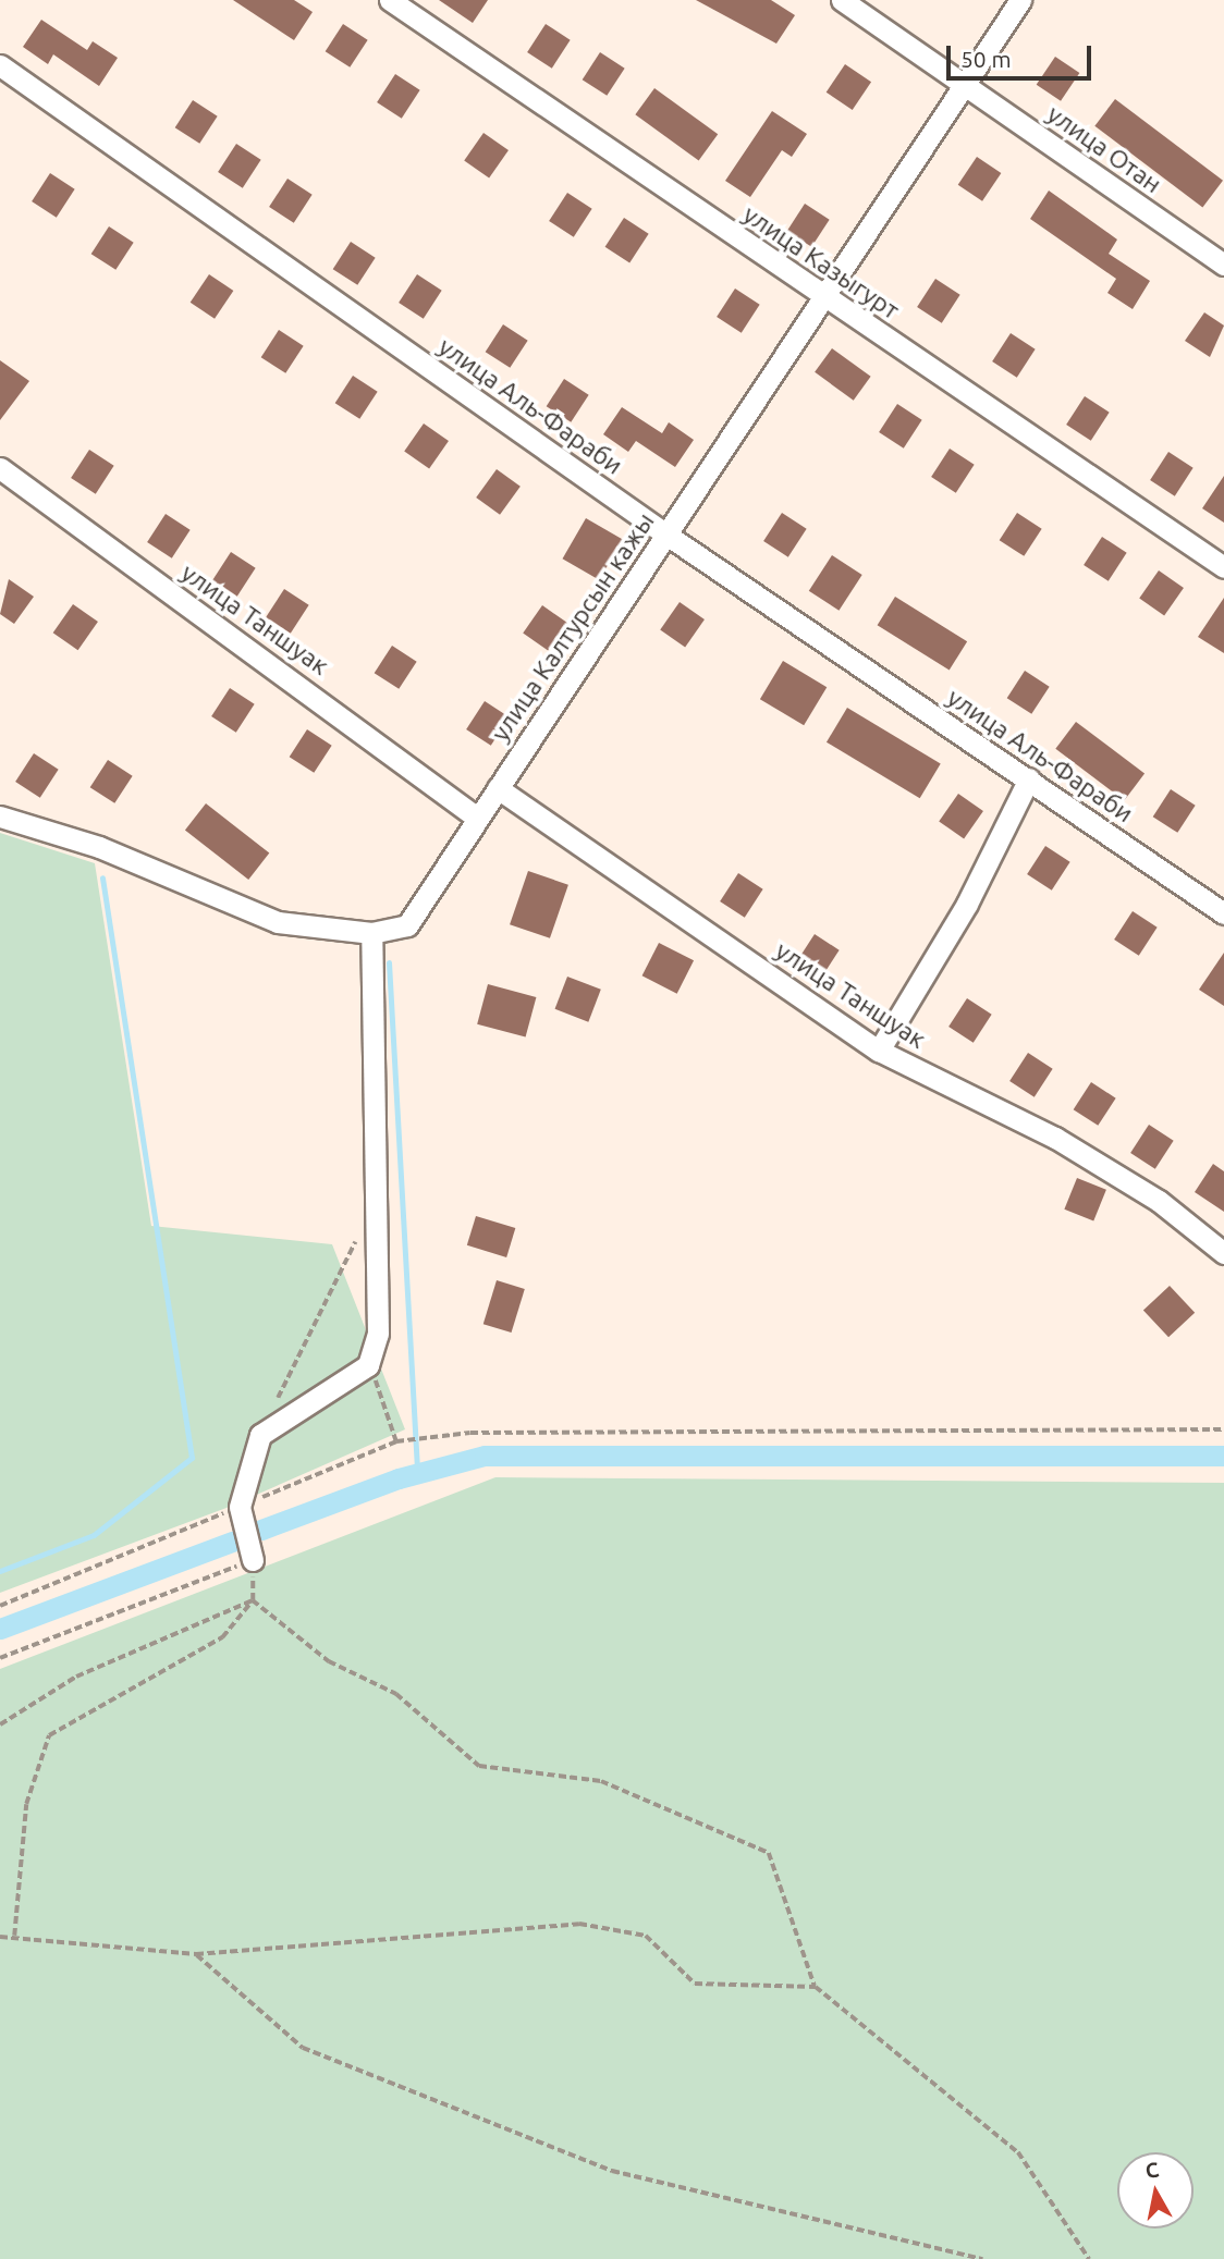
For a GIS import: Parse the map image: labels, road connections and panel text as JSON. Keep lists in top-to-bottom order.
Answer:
{
  "streets": {
    "street": [
      "улица Отан",
      "улица Казыгурт",
      "улица Аль-Фараби",
      "улица Таншуак",
      "улица Калтурсын кажы"
    ]
  },
  "crossings": [
    ["улица Отан", "улица Калтурсын кажы"],
    ["улица Казыгурт", "улица Калтурсын кажы"],
    ["улица Аль-Фараби", "улица Калтурсын кажы"],
    ["улица Таншуак", "улица Калтурсын кажы"]
  ],
  "scale_bar": "50 m",
  "north": "top"
}
